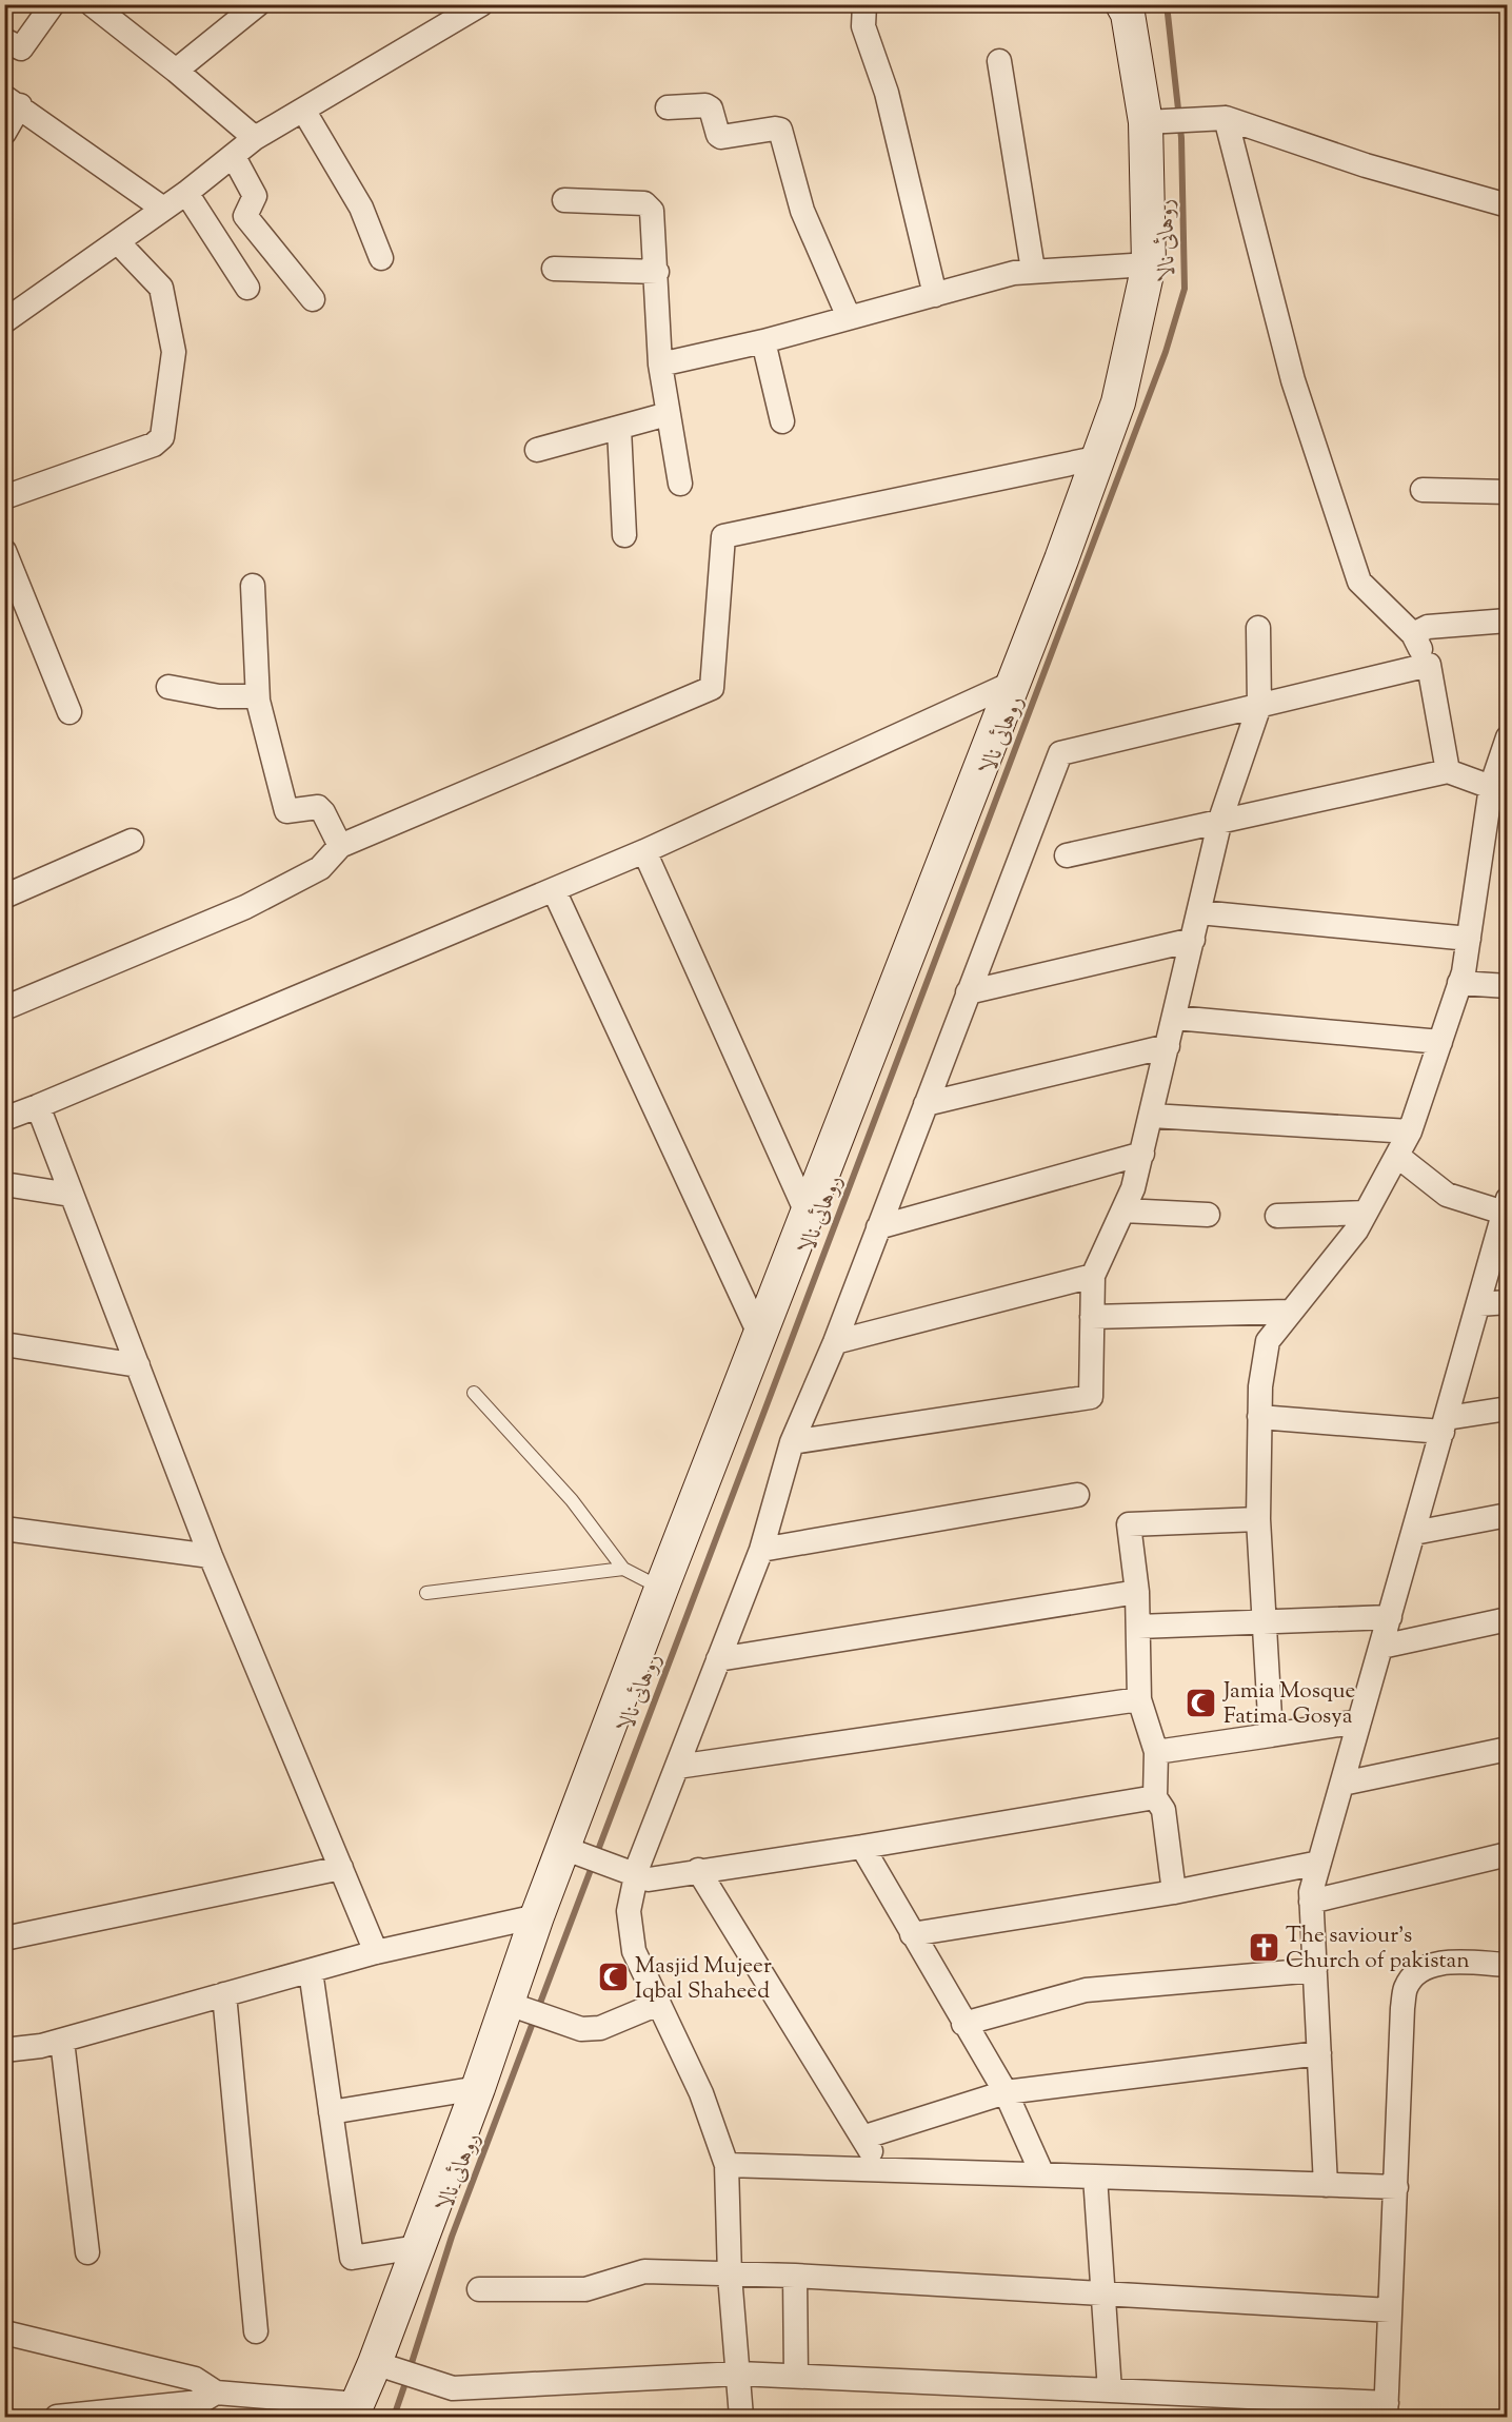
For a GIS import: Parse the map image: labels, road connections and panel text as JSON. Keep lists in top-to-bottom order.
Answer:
{
  "water": ["روہائی نالا"],
  "places": {
    "mosque": ["Jamia Mosque Fatima Gosya", "Masjid Mujeer Iqbal Shaheed"],
    "church": ["The saviour's Church of pakistan"]
  }
}
